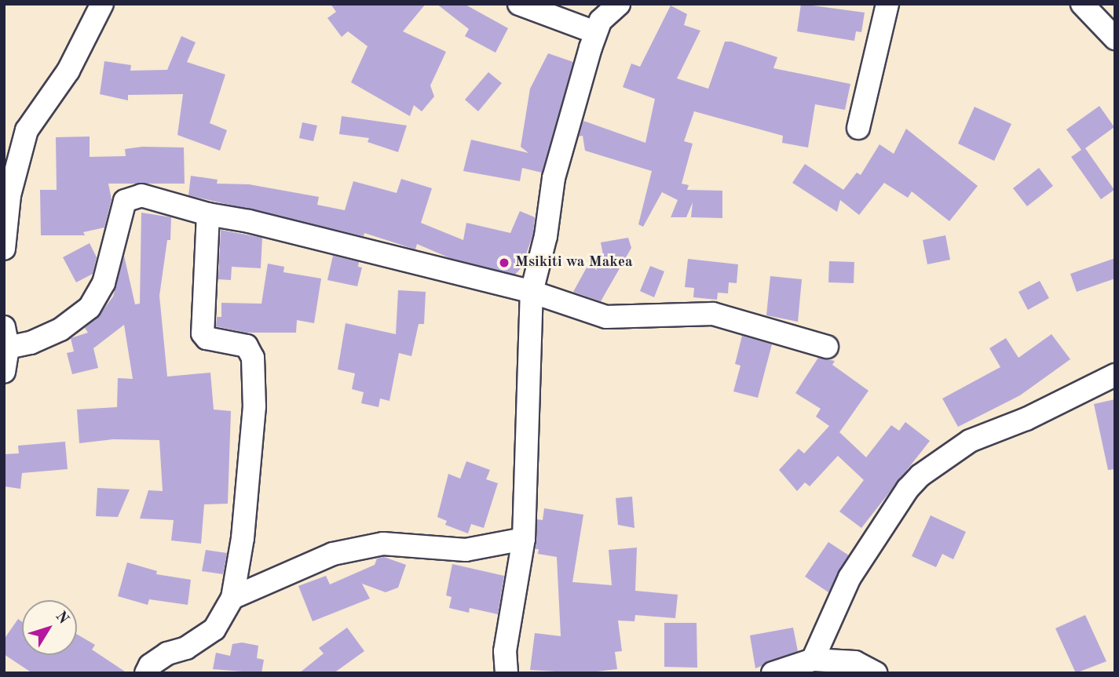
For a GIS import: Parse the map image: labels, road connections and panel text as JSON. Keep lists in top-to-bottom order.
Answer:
{
  "places": ["Msikiti wa Makea"],
  "north": "top right"
}
